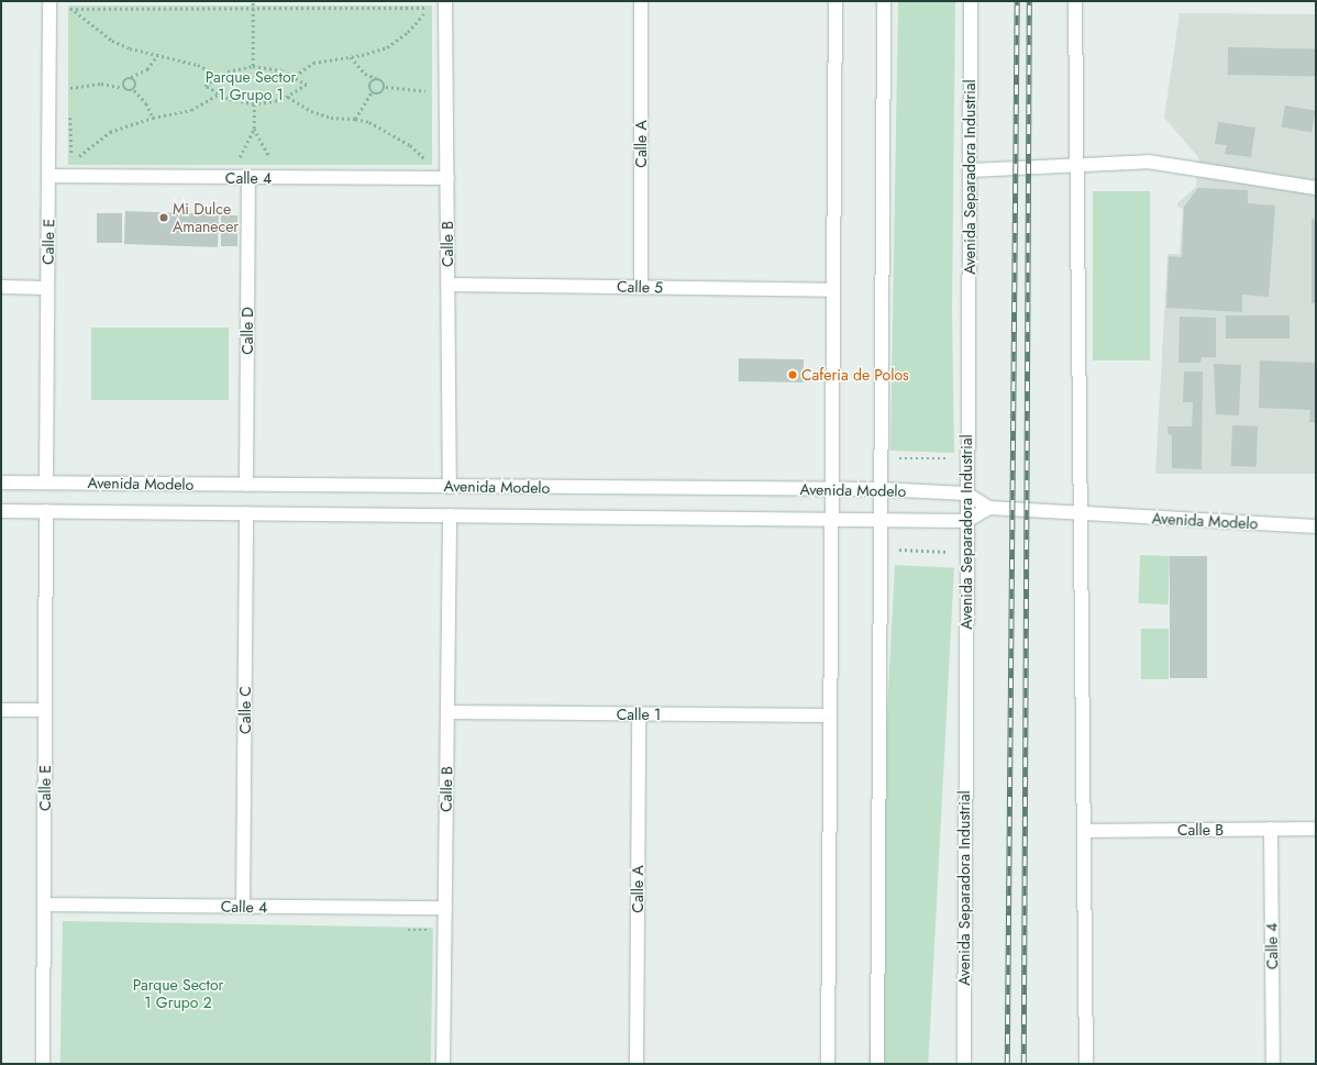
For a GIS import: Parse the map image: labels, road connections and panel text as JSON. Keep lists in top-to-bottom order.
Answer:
{
  "streets": {
    "street": [
      "Calle A",
      "Avenida Separadora Industrial",
      "Calle 4",
      "Calle E",
      "Calle B",
      "Calle 5",
      "Calle D",
      "Avenida Modelo",
      "Calle C",
      "Calle 1"
    ]
  },
  "crossings": [
    ["Calle A", "Calle 5"],
    ["Calle A", "Calle 1"],
    ["Avenida Separadora Industrial", "Avenida Modelo"],
    ["Calle 4", "Calle E"],
    ["Calle 4", "Calle B"],
    ["Calle 4", "Calle D"],
    ["Calle 4", "Calle C"],
    ["Calle E", "Avenida Modelo"],
    ["Calle B", "Calle 5"],
    ["Calle B", "Avenida Modelo"],
    ["Calle B", "Calle 1"],
    ["Calle D", "Avenida Modelo"],
    ["Avenida Modelo", "Calle C"]
  ],
  "parks": ["Parque Sector 1 Grupo 1", "Parque Sector 1 Grupo 2"],
  "places": ["Mi Dulce Amanecer", "Caferia de Polos"]
}
